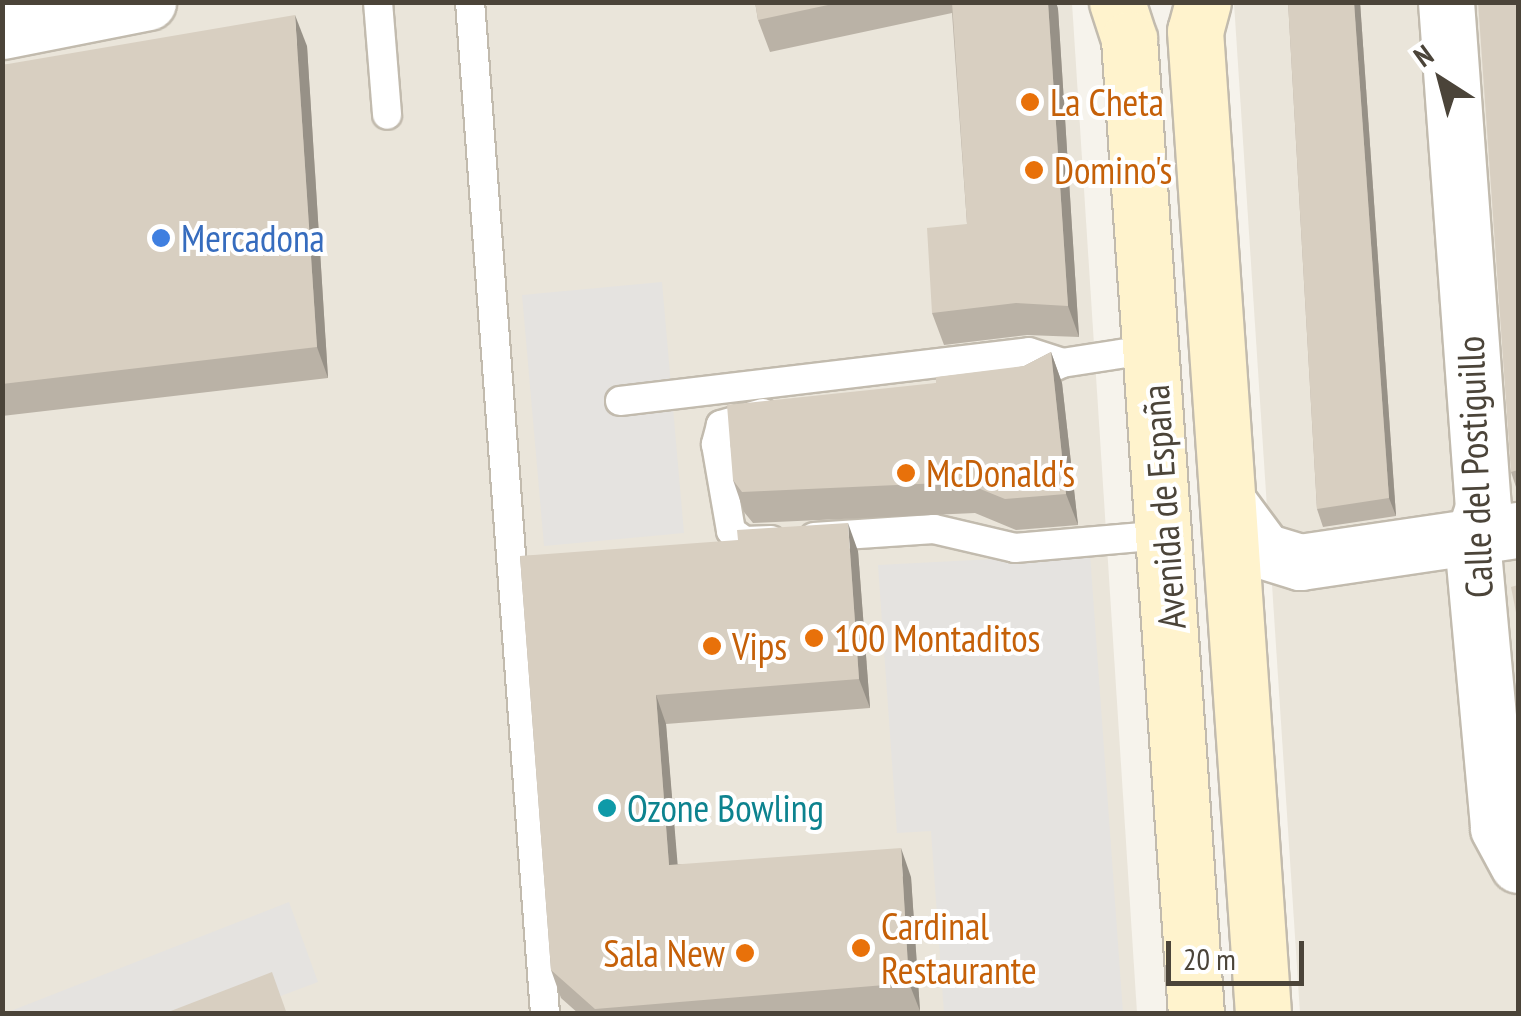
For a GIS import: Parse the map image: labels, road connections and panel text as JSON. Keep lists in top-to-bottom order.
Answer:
{
  "streets": {
    "street": ["Calle del Postiguillo", "Avenida de España"]
  },
  "places": [
    "La Cheta",
    "Domino's",
    "Mercadona",
    "McDonald's",
    "100 Montaditos",
    "Vips",
    "Ozone Bowling",
    "Cardinal Restaurante",
    "Sala New"
  ],
  "scale_bar": "20 m",
  "north": "top left"
}
